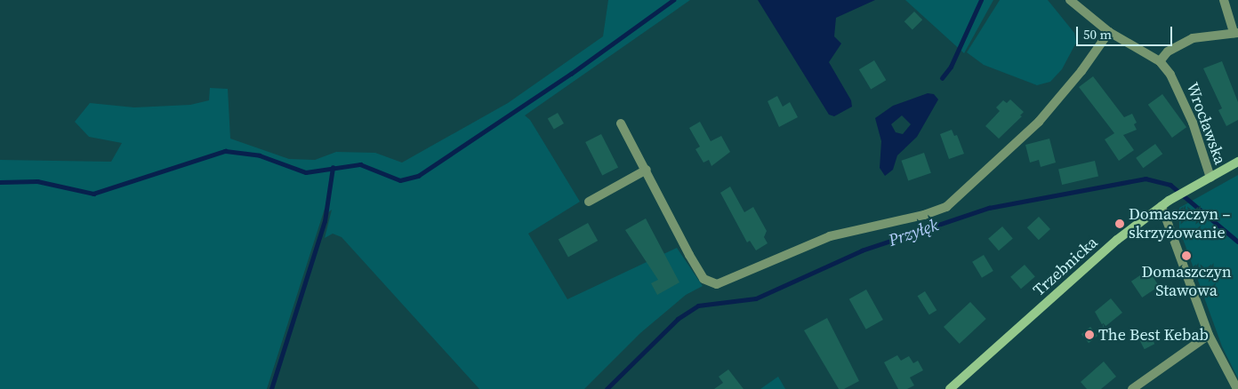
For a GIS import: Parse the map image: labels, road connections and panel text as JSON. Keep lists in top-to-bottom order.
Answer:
{
  "streets": {
    "street": ["Wrocławska", "Trzebnicka"]
  },
  "crossings": [
    ["Wrocławska", "Trzebnicka"]
  ],
  "water": ["Przyłęk"],
  "places": ["Domaszczyn – skrzyżowanie", "Domaszczyn Stawowa", "The Best Kebab"],
  "scale_bar": "50 m"
}
